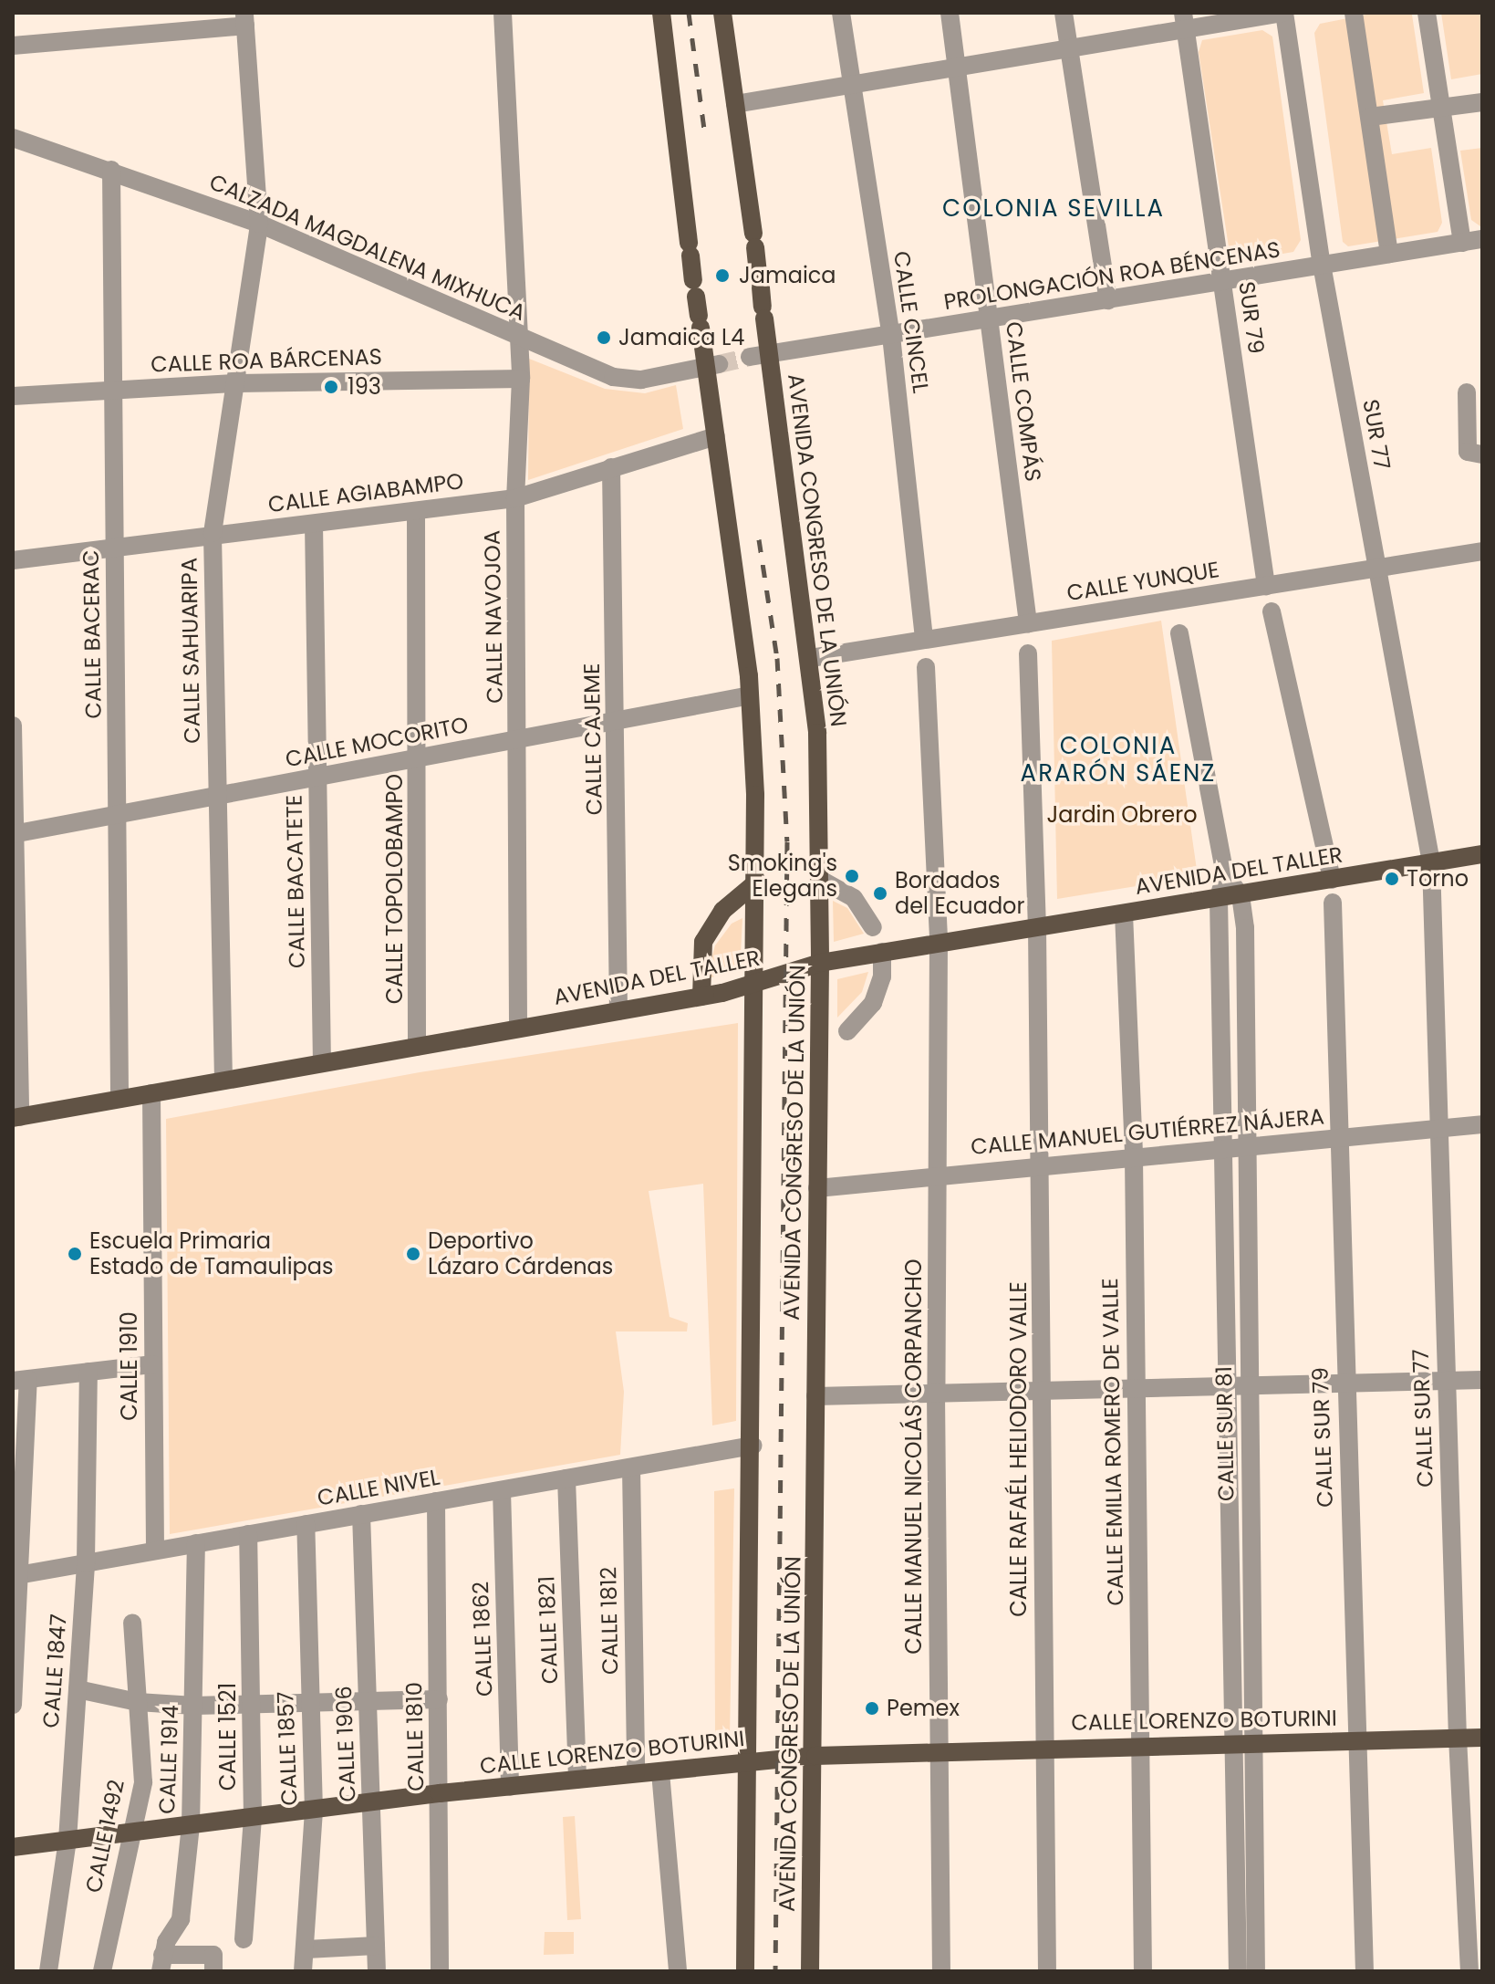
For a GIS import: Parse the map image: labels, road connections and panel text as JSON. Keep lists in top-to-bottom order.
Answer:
{
  "streets": {
    "main road": ["AVENIDA CONGRESO DE LA UNIÓN", "AVENIDA DEL TALLER", "CALLE LORENZO BOTURINI"],
    "street": [
      "CALZADA MAGDALENA MIXHUCA",
      "PROLONGACIÓN ROA BÉNCENAS",
      "SUR 79",
      "CALLE CINCEL",
      "CALLE ROA BÁRCENAS",
      "CALLE COMPÁS",
      "SUR 77",
      "CALLE AGIABAMPO",
      "CALLE YUNQUE",
      "CALLE NAVOJOA",
      "CALLE BACERAC",
      "CALLE SAHUARIPA",
      "CALLE CAJEME",
      "CALLE MOCORITO",
      "CALLE BACATETE",
      "CALLE TOPOLOBAMPO",
      "CALLE MANUEL GUTIÉRREZ NÁJERA",
      "CALLE 1910",
      "CALLE SUR 77",
      "CALLE SUR 81",
      "CALLE SUR 79",
      "CALLE EMILIA ROMERO DE VALLE",
      "CALLE RAFAÉL HELIODORO VALLE",
      "CALLE MANUEL NICOLÁS CORPANCHO",
      "CALLE NIVEL",
      "CALLE 1812",
      "CALLE 1821",
      "CALLE 1862",
      "CALLE 1847",
      "CALLE 1521",
      "CALLE 1810",
      "CALLE 1906",
      "CALLE 1857",
      "CALLE 1914",
      "CALLE 1492"
    ]
  },
  "crossings": [
    ["CALZADA MAGDALENA MIXHUCA", "AVENIDA CONGRESO DE LA UNIÓN"],
    ["CALZADA MAGDALENA MIXHUCA", "CALLE NAVOJOA"],
    ["CALZADA MAGDALENA MIXHUCA", "CALLE BACERAC"],
    ["CALZADA MAGDALENA MIXHUCA", "CALLE SAHUARIPA"],
    ["PROLONGACIÓN ROA BÉNCENAS", "SUR 79"],
    ["PROLONGACIÓN ROA BÉNCENAS", "CALLE CINCEL"],
    ["PROLONGACIÓN ROA BÉNCENAS", "CALLE COMPÁS"],
    ["PROLONGACIÓN ROA BÉNCENAS", "SUR 77"],
    ["PROLONGACIÓN ROA BÉNCENAS", "AVENIDA CONGRESO DE LA UNIÓN"],
    ["SUR 79", "CALLE YUNQUE"],
    ["CALLE CINCEL", "CALLE YUNQUE"],
    ["CALLE ROA BÁRCENAS", "CALLE NAVOJOA"],
    ["CALLE ROA BÁRCENAS", "CALLE BACERAC"],
    ["CALLE ROA BÁRCENAS", "CALLE SAHUARIPA"],
    ["CALLE COMPÁS", "CALLE YUNQUE"],
    ["SUR 77", "CALLE YUNQUE"],
    ["SUR 77", "AVENIDA DEL TALLER"],
    ["SUR 77", "CALLE SUR 77"],
    ["CALLE AGIABAMPO", "AVENIDA CONGRESO DE LA UNIÓN"],
    ["CALLE AGIABAMPO", "CALLE NAVOJOA"],
    ["CALLE AGIABAMPO", "CALLE BACERAC"],
    ["CALLE AGIABAMPO", "CALLE SAHUARIPA"],
    ["CALLE AGIABAMPO", "CALLE CAJEME"],
    ["CALLE AGIABAMPO", "CALLE BACATETE"],
    ["CALLE AGIABAMPO", "CALLE TOPOLOBAMPO"],
    ["AVENIDA CONGRESO DE LA UNIÓN", "CALLE YUNQUE"],
    ["AVENIDA CONGRESO DE LA UNIÓN", "CALLE MOCORITO"],
    ["AVENIDA CONGRESO DE LA UNIÓN", "AVENIDA DEL TALLER"],
    ["AVENIDA CONGRESO DE LA UNIÓN", "CALLE MANUEL GUTIÉRREZ NÁJERA"],
    ["AVENIDA CONGRESO DE LA UNIÓN", "CALLE NIVEL"],
    ["AVENIDA CONGRESO DE LA UNIÓN", "CALLE LORENZO BOTURINI"],
    ["CALLE NAVOJOA", "CALLE MOCORITO"],
    ["CALLE NAVOJOA", "AVENIDA DEL TALLER"],
    ["CALLE BACERAC", "CALLE MOCORITO"],
    ["CALLE BACERAC", "AVENIDA DEL TALLER"],
    ["CALLE SAHUARIPA", "CALLE MOCORITO"],
    ["CALLE SAHUARIPA", "AVENIDA DEL TALLER"],
    ["CALLE CAJEME", "CALLE MOCORITO"],
    ["CALLE CAJEME", "AVENIDA DEL TALLER"],
    ["CALLE MOCORITO", "CALLE BACATETE"],
    ["CALLE MOCORITO", "CALLE TOPOLOBAMPO"],
    ["AVENIDA DEL TALLER", "CALLE BACATETE"],
    ["AVENIDA DEL TALLER", "CALLE TOPOLOBAMPO"],
    ["AVENIDA DEL TALLER", "CALLE 1910"],
    ["AVENIDA DEL TALLER", "CALLE SUR 77"],
    ["AVENIDA DEL TALLER", "CALLE SUR 81"],
    ["AVENIDA DEL TALLER", "CALLE EMILIA ROMERO DE VALLE"],
    ["AVENIDA DEL TALLER", "CALLE RAFAÉL HELIODORO VALLE"],
    ["AVENIDA DEL TALLER", "CALLE MANUEL NICOLÁS CORPANCHO"],
    ["CALLE MANUEL GUTIÉRREZ NÁJERA", "CALLE SUR 77"],
    ["CALLE MANUEL GUTIÉRREZ NÁJERA", "CALLE SUR 81"],
    ["CALLE MANUEL GUTIÉRREZ NÁJERA", "CALLE SUR 79"],
    ["CALLE MANUEL GUTIÉRREZ NÁJERA", "CALLE EMILIA ROMERO DE VALLE"],
    ["CALLE MANUEL GUTIÉRREZ NÁJERA", "CALLE RAFAÉL HELIODORO VALLE"],
    ["CALLE MANUEL GUTIÉRREZ NÁJERA", "CALLE MANUEL NICOLÁS CORPANCHO"],
    ["CALLE 1910", "CALLE NIVEL"],
    ["CALLE SUR 77", "CALLE LORENZO BOTURINI"],
    ["CALLE SUR 81", "CALLE LORENZO BOTURINI"],
    ["CALLE SUR 79", "CALLE LORENZO BOTURINI"],
    ["CALLE EMILIA ROMERO DE VALLE", "CALLE LORENZO BOTURINI"],
    ["CALLE RAFAÉL HELIODORO VALLE", "CALLE LORENZO BOTURINI"],
    ["CALLE MANUEL NICOLÁS CORPANCHO", "CALLE LORENZO BOTURINI"],
    ["CALLE NIVEL", "CALLE 1812"],
    ["CALLE NIVEL", "CALLE 1821"],
    ["CALLE NIVEL", "CALLE 1862"],
    ["CALLE NIVEL", "CALLE 1847"],
    ["CALLE NIVEL", "CALLE 1521"],
    ["CALLE NIVEL", "CALLE 1810"],
    ["CALLE NIVEL", "CALLE 1906"],
    ["CALLE NIVEL", "CALLE 1857"],
    ["CALLE NIVEL", "CALLE 1914"],
    ["CALLE 1812", "CALLE LORENZO BOTURINI"],
    ["CALLE 1821", "CALLE LORENZO BOTURINI"],
    ["CALLE 1862", "CALLE LORENZO BOTURINI"],
    ["CALLE 1847", "CALLE LORENZO BOTURINI"],
    ["CALLE LORENZO BOTURINI", "CALLE 1521"],
    ["CALLE LORENZO BOTURINI", "CALLE 1810"],
    ["CALLE LORENZO BOTURINI", "CALLE 1906"],
    ["CALLE LORENZO BOTURINI", "CALLE 1857"],
    ["CALLE LORENZO BOTURINI", "CALLE 1914"],
    ["CALLE LORENZO BOTURINI", "CALLE 1492"]
  ],
  "districts": ["COLONIA SEVILLA", "COLONIA ARARÓN SÁENZ"],
  "parks": ["Jardin Obrero"],
  "places": [
    "Jamaica",
    "Jamaica L4",
    "193",
    "Smoking's Elegans",
    "Torno",
    "Bordados del Ecuador",
    "Escuela Primaria Estado de Tamaulipas",
    "Deportivo Lázaro Cárdenas",
    "Pemex"
  ]
}
